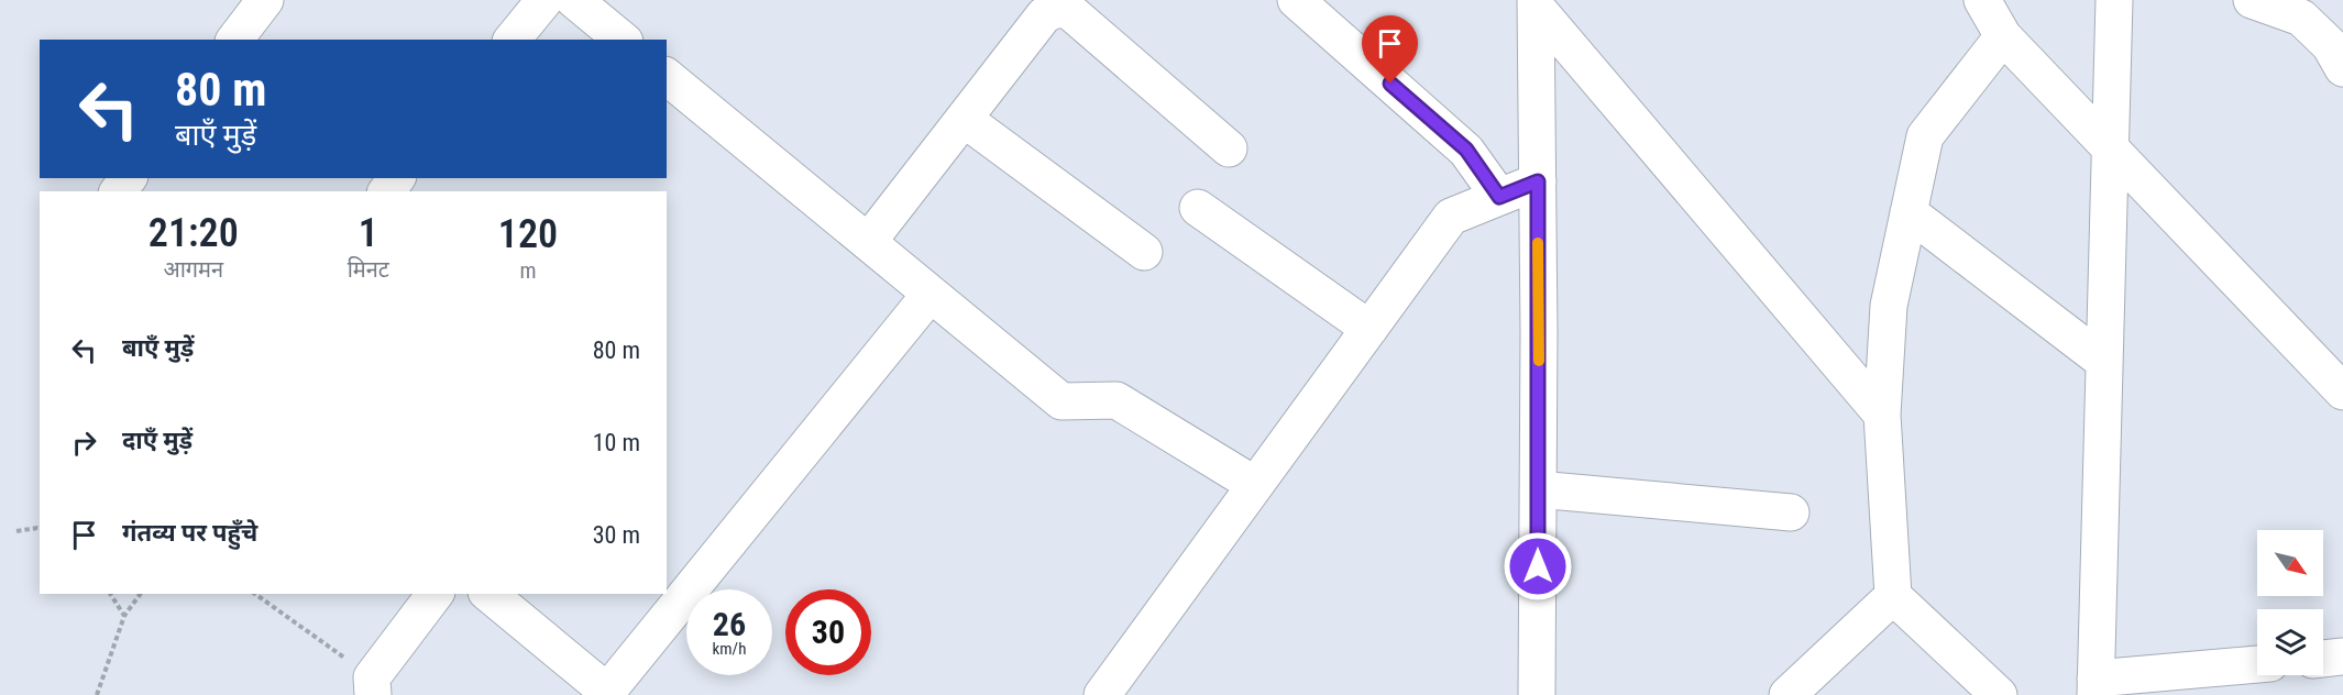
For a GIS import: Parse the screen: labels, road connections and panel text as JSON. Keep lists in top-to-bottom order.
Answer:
{
  "north": "bottom right",
  "page": {
    "turn": ["80 m", "बाएँ मुड़ें"],
    "eta": [
      "21:20",
      "आगमन",
      "1",
      "मिनट",
      "120",
      "m"
    ],
    "list": [
      {
        "name": "बाएँ मुड़ें",
        "value": "80 m"
      },
      {
        "name": "दाएँ मुड़ें",
        "value": "10 m"
      },
      {
        "name": "गंतव्य पर पहुँचे",
        "value": "30 m"
      }
    ],
    "speed": "26 km/h",
    "limit": "30"
  }
}
